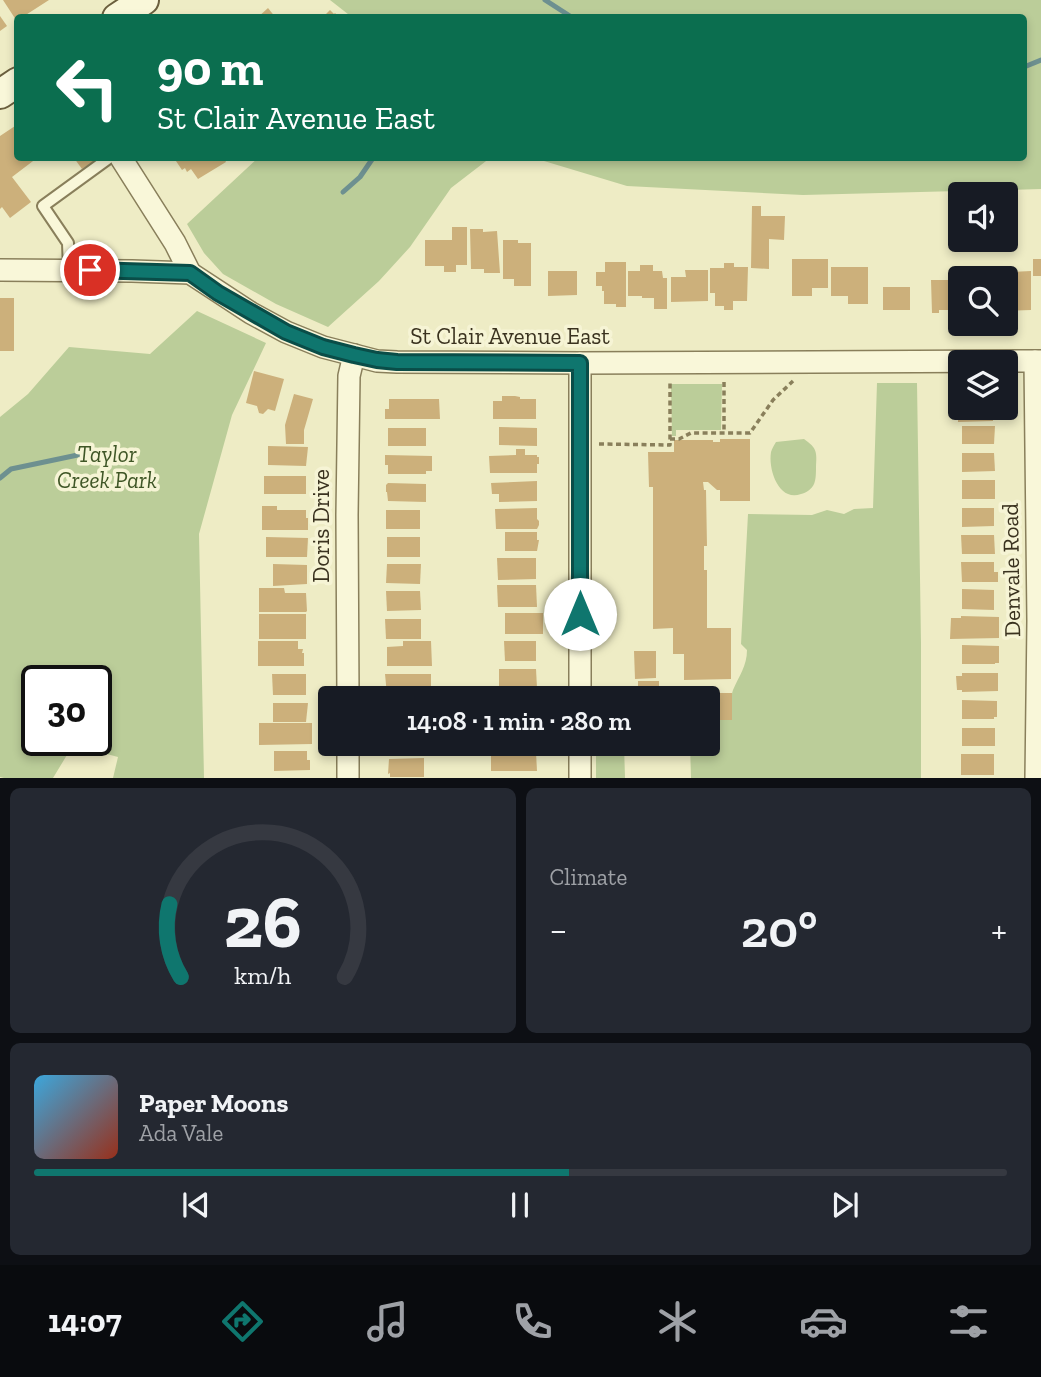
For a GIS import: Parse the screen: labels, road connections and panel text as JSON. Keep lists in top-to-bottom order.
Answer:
{
  "streets": {
    "street": ["St Clair Avenue East", "Doris Drive", "Denvale Road"]
  },
  "crossings": [
    ["St Clair Avenue East", "Doris Drive"],
    ["St Clair Avenue East", "Denvale Road"]
  ],
  "parks": ["Taylor Creek Park"],
  "page": {
    "turn": ["90 m", "St Clair Avenue East"],
    "limit": "30",
    "trip": "14:08 · 1 min · 280 m",
    "tile": "Climate",
    "heat": ["−", "20°", "+"],
    "song": ["Paper Moons", "Ada Vale"],
    "tabs": "14:07",
    "gauge": ["26", "km/h"]
  }
}
